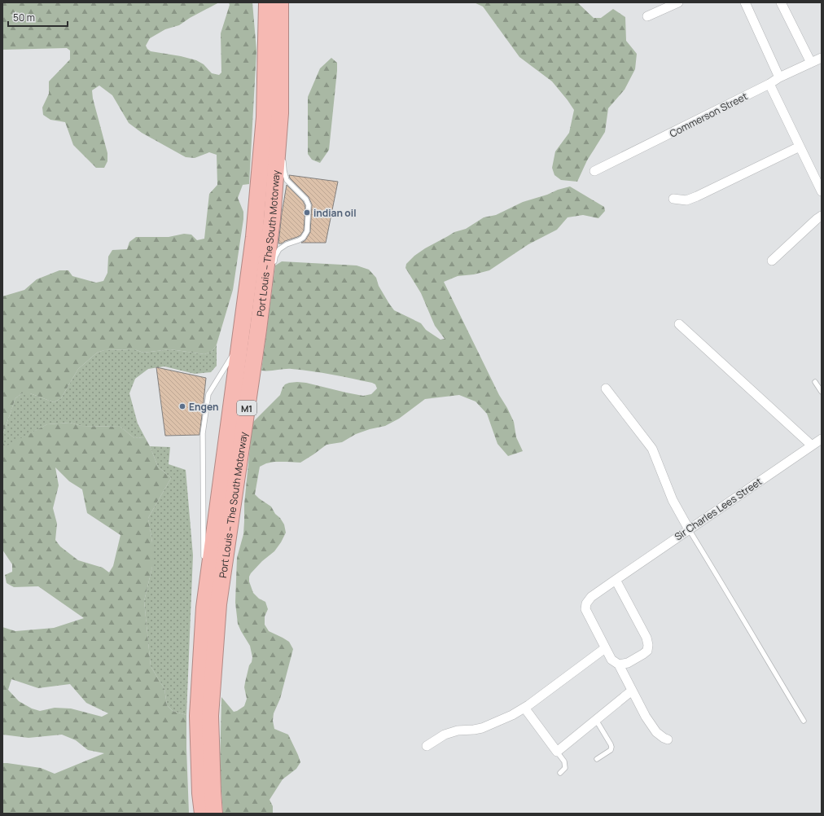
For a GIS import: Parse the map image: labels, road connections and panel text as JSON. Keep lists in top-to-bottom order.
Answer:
{
  "streets": {
    "highway": ["Port Louis – The South Motorway", "M1"],
    "street": ["Commerson Street", "Sir Charles Lees Street"]
  },
  "places": ["indian oil", "Engen"],
  "scale_bar": "50 m"
}
